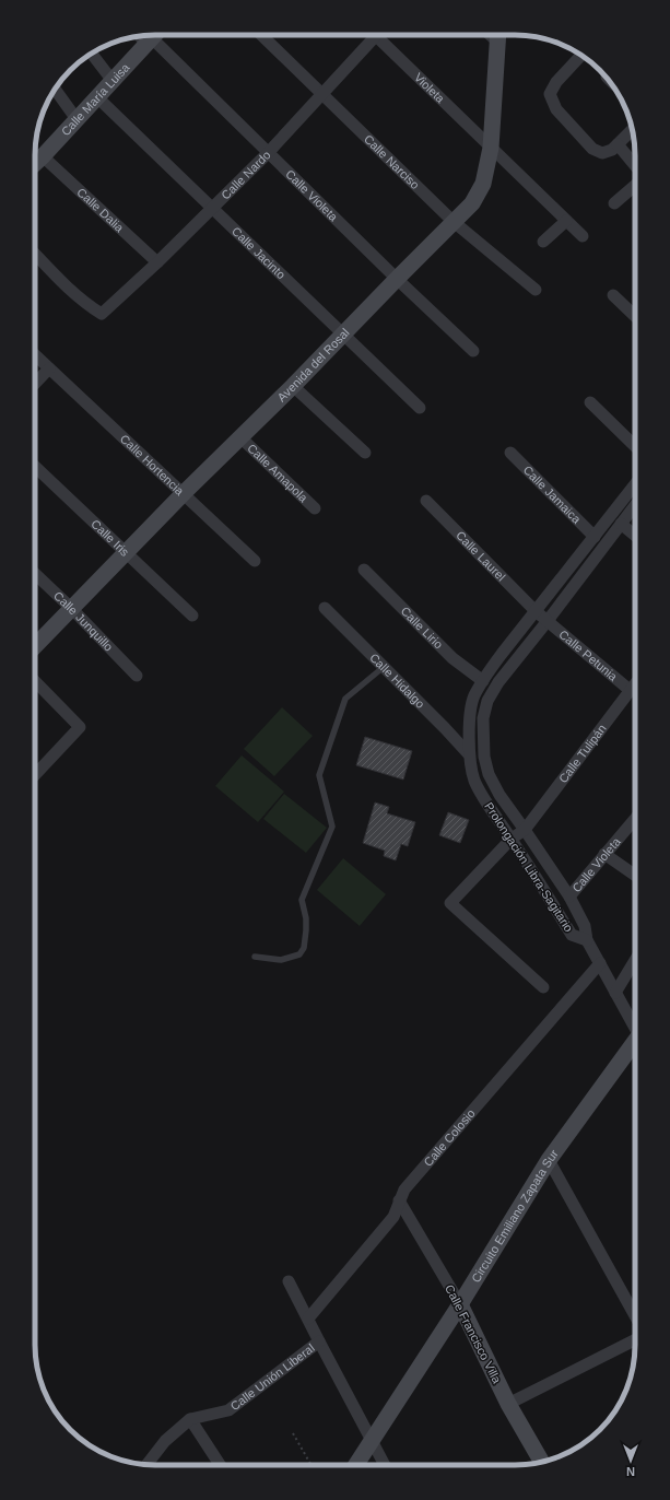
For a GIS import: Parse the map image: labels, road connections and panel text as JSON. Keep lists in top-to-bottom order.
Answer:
{
  "streets": {
    "street": [
      "Violeta",
      "Calle María Luisa",
      "Calle Narciso",
      "Calle Nardo",
      "Calle Violeta",
      "Calle Dalia",
      "Calle Jacinto",
      "Avenida del Rosal",
      "Calle Hortencia",
      "Calle Amapola",
      "Calle Jamaica",
      "Calle Iris",
      "Calle Laurel",
      "Calle Junquillo",
      "Calle Lirio",
      "Calle Petunia",
      "Calle Hidalgo",
      "Calle Tulipán",
      "Prolongación Libra-Sagitario",
      "Calle Colosio",
      "Circuito Emiliano Zapata Sur",
      "Calle Francisco Villa",
      "Calle Unión Liberal"
    ]
  },
  "crossings": [
    ["Violeta", "Avenida del Rosal"],
    ["Calle María Luisa", "Calle Violeta"],
    ["Calle María Luisa", "Calle Dalia"],
    ["Calle María Luisa", "Calle Jacinto"],
    ["Calle Narciso", "Calle Nardo"],
    ["Calle Narciso", "Avenida del Rosal"],
    ["Calle Nardo", "Calle Violeta"],
    ["Calle Nardo", "Calle Dalia"],
    ["Calle Nardo", "Calle Jacinto"],
    ["Calle Violeta", "Avenida del Rosal"],
    ["Calle Violeta", "Prolongación Libra-Sagitario"],
    ["Calle Jacinto", "Avenida del Rosal"],
    ["Avenida del Rosal", "Calle Hortencia"],
    ["Avenida del Rosal", "Calle Amapola"],
    ["Avenida del Rosal", "Calle Iris"],
    ["Avenida del Rosal", "Calle Junquillo"],
    ["Calle Jamaica", "Prolongación Libra-Sagitario"],
    ["Calle Laurel", "Calle Petunia"],
    ["Calle Laurel", "Prolongación Libra-Sagitario"],
    ["Calle Lirio", "Prolongación Libra-Sagitario"],
    ["Calle Petunia", "Calle Tulipán"],
    ["Calle Petunia", "Prolongación Libra-Sagitario"],
    ["Calle Hidalgo", "Prolongación Libra-Sagitario"],
    ["Calle Tulipán", "Prolongación Libra-Sagitario"],
    ["Calle Colosio", "Calle Francisco Villa"],
    ["Circuito Emiliano Zapata Sur", "Calle Francisco Villa"]
  ],
  "north": "bottom"
}
